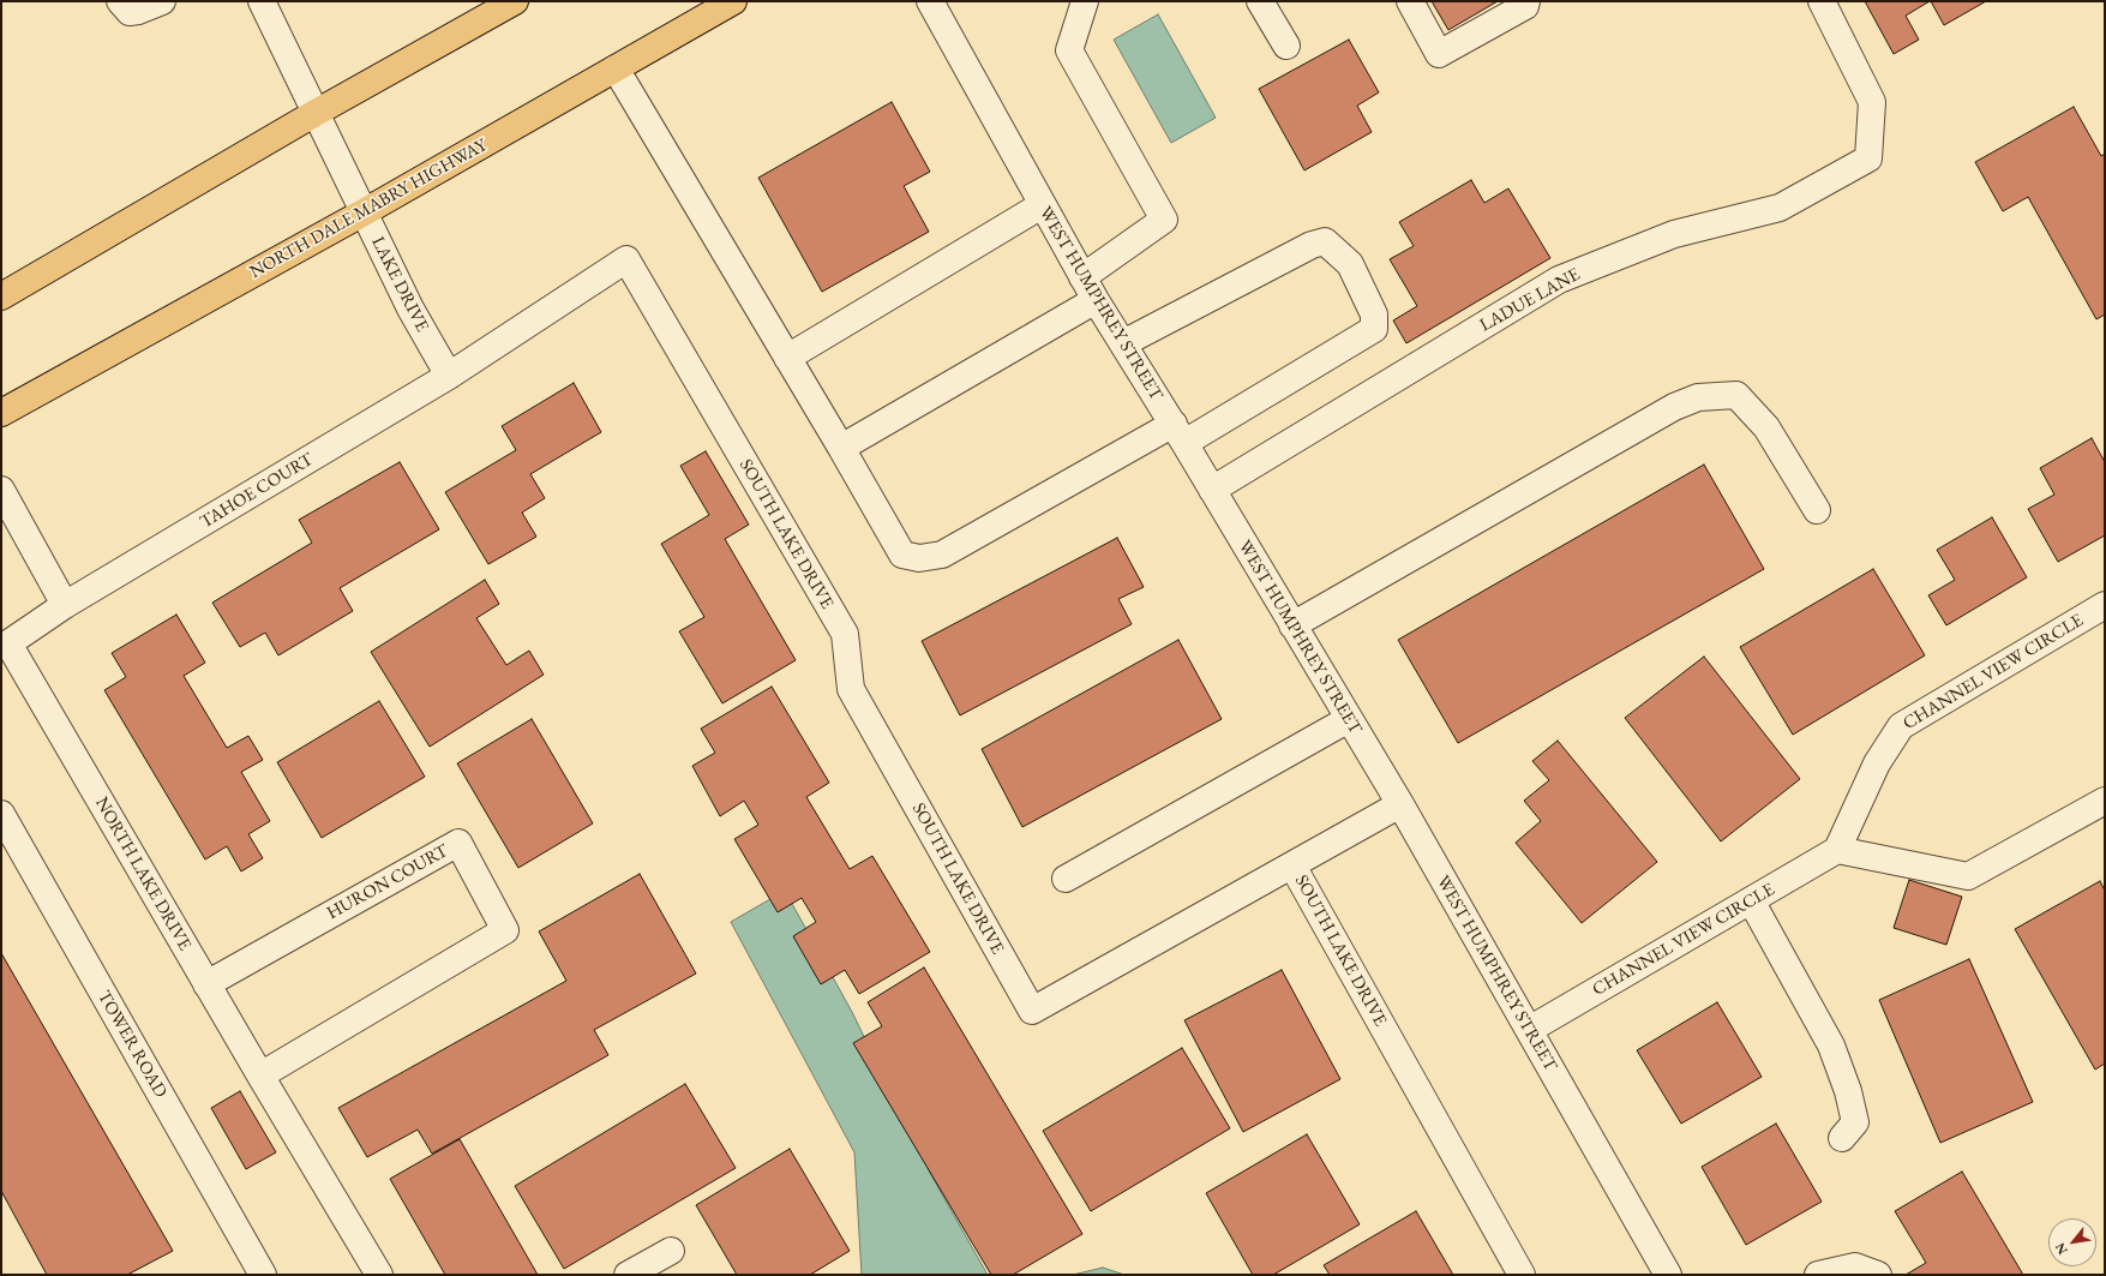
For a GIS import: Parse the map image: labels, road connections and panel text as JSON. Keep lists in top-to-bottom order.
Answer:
{
  "streets": {
    "main road": ["NORTH DALE MABRY HIGHWAY"],
    "street": [
      "LAKE DRIVE",
      "LADUE LANE",
      "WEST HUMPHREY STREET",
      "TAHOE COURT",
      "SOUTH LAKE DRIVE",
      "CHANNEL VIEW CIRCLE",
      "NORTH LAKE DRIVE",
      "HURON COURT",
      "TOWER ROAD"
    ]
  },
  "crossings": [
    ["NORTH DALE MABRY HIGHWAY", "LAKE DRIVE"],
    ["LAKE DRIVE", "TAHOE COURT"],
    ["LAKE DRIVE", "SOUTH LAKE DRIVE"],
    ["LADUE LANE", "WEST HUMPHREY STREET"],
    ["WEST HUMPHREY STREET", "CHANNEL VIEW CIRCLE"],
    ["TAHOE COURT", "SOUTH LAKE DRIVE"],
    ["TAHOE COURT", "NORTH LAKE DRIVE"],
    ["NORTH LAKE DRIVE", "HURON COURT"]
  ],
  "north": "bottom left"
}
